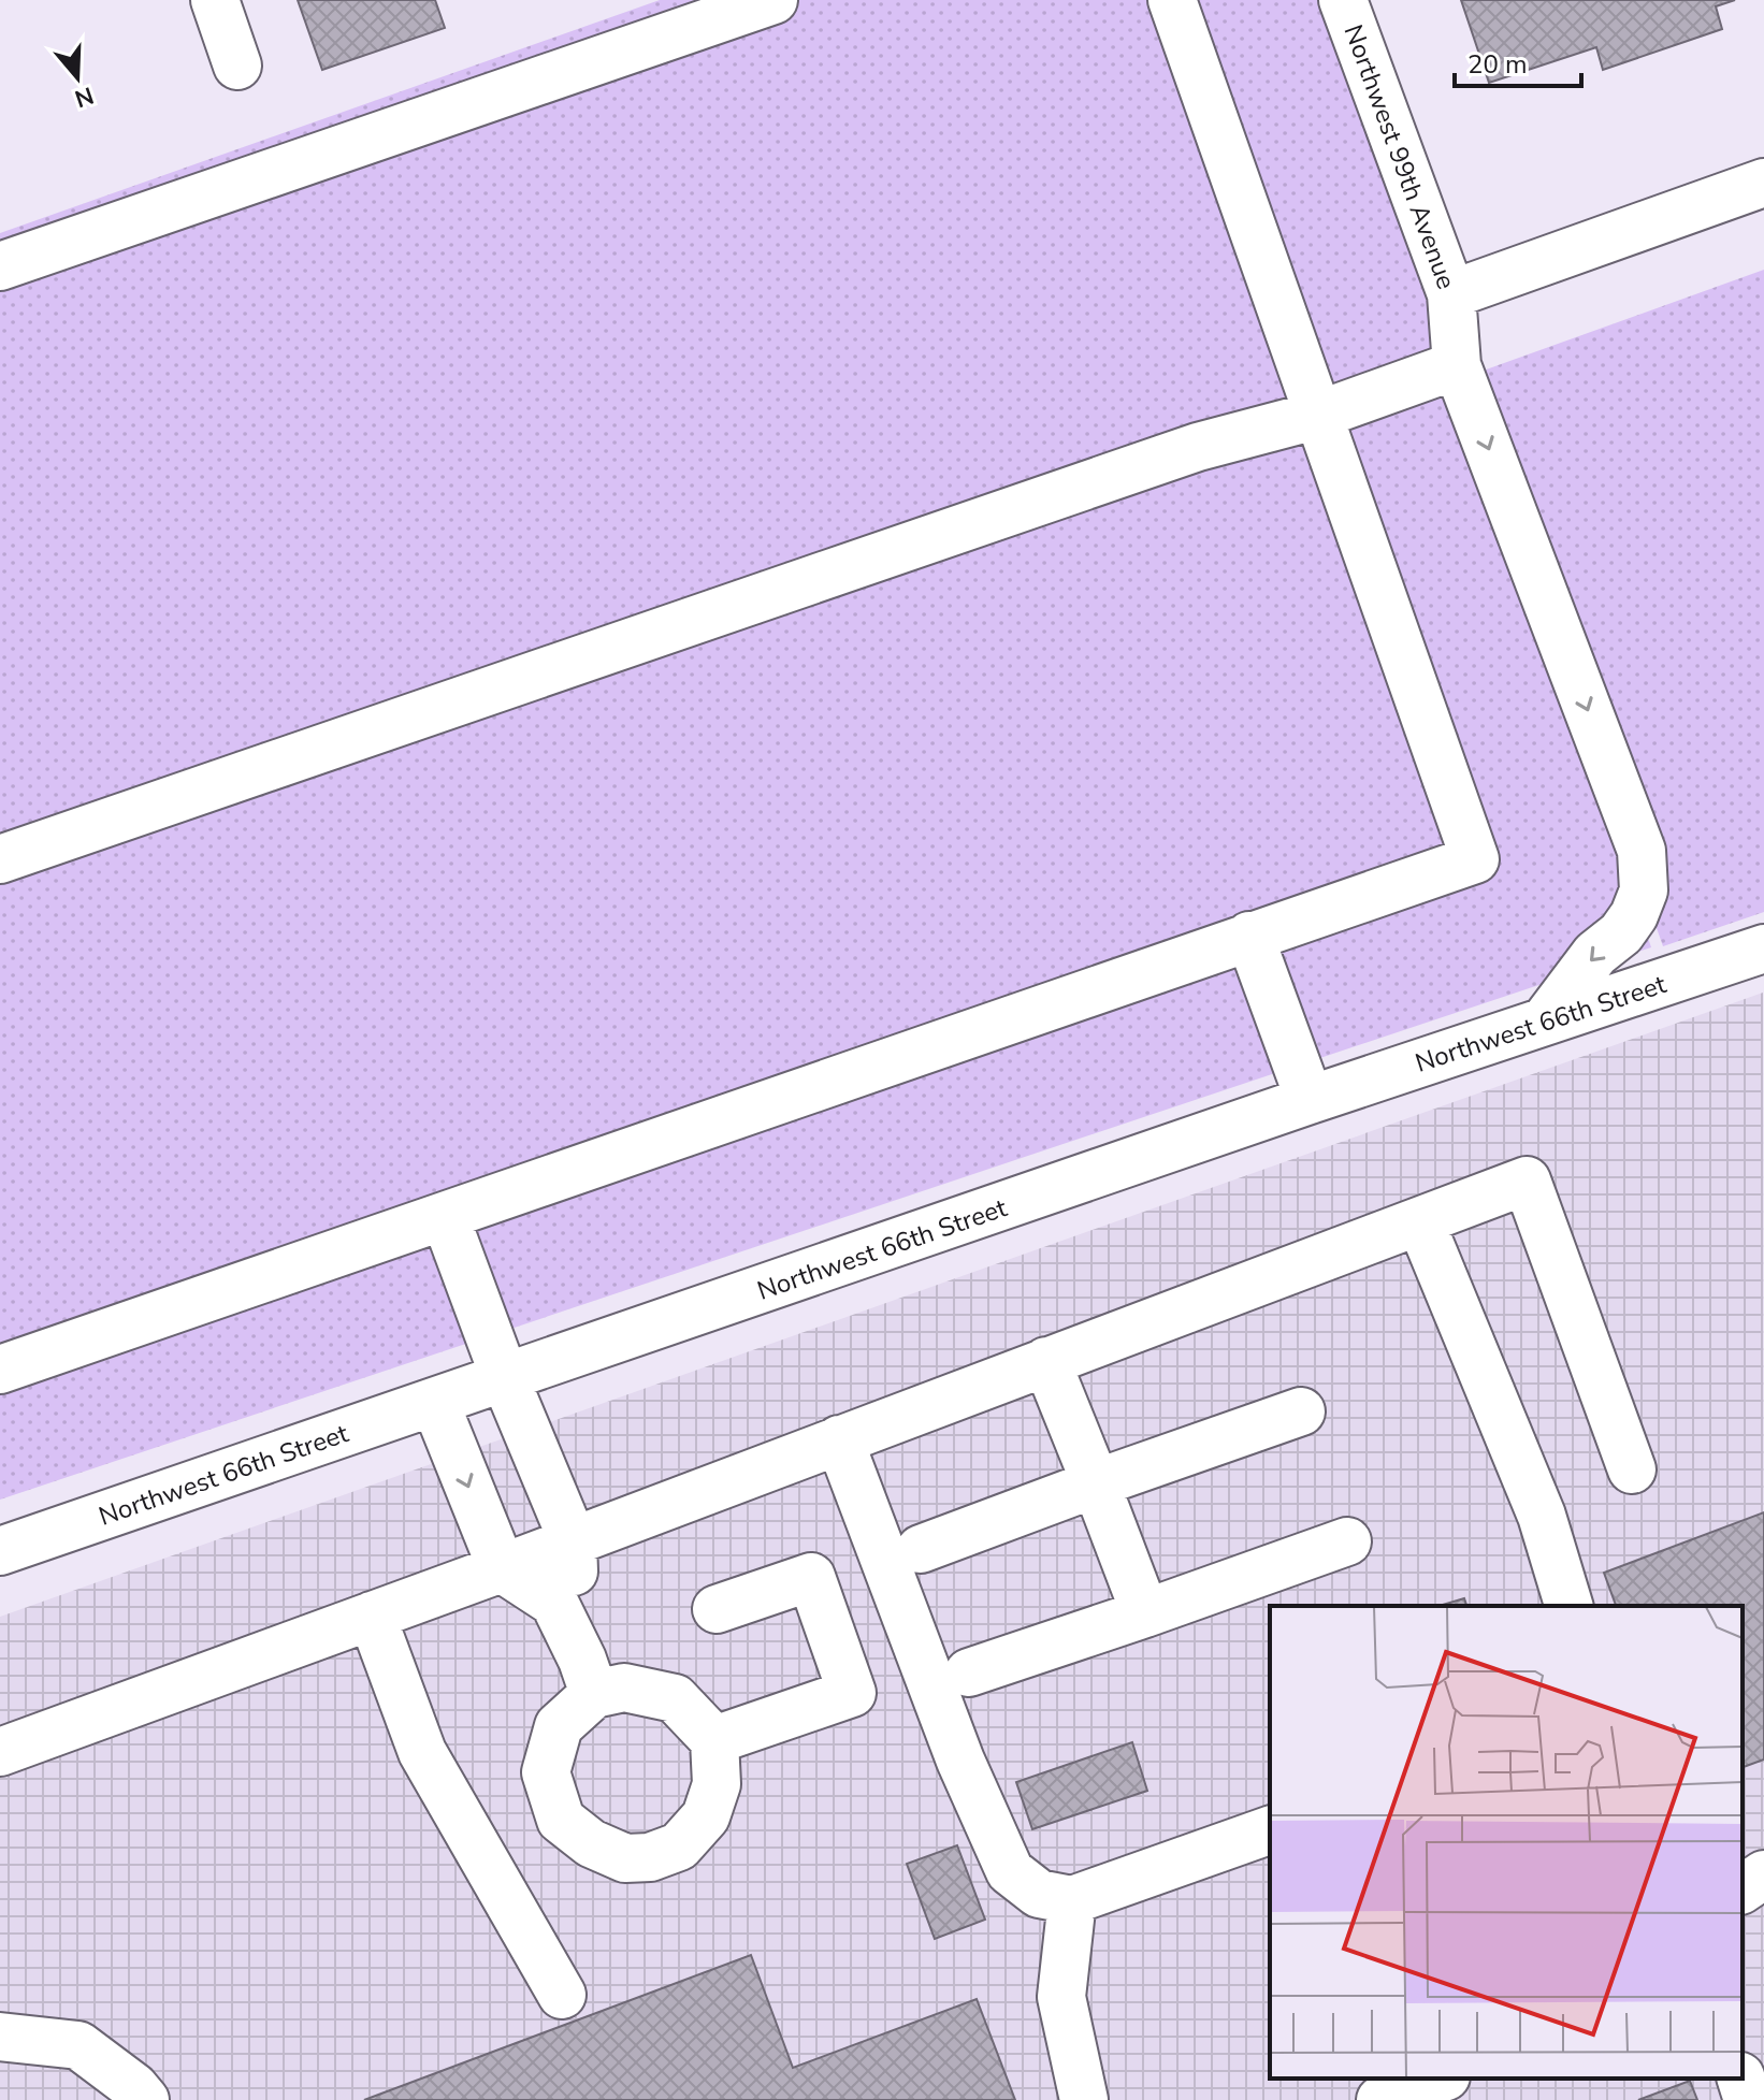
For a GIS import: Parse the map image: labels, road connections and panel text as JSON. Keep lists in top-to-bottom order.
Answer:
{
  "streets": {
    "street": ["Northwest 99th Avenue", "Northwest 66th Street"]
  },
  "crossings": [
    ["Northwest 99th Avenue", "Northwest 66th Street"]
  ],
  "one_way": ["Northwest 99th Avenue"],
  "scale_bar": "20 m",
  "north": "bottom"
}
